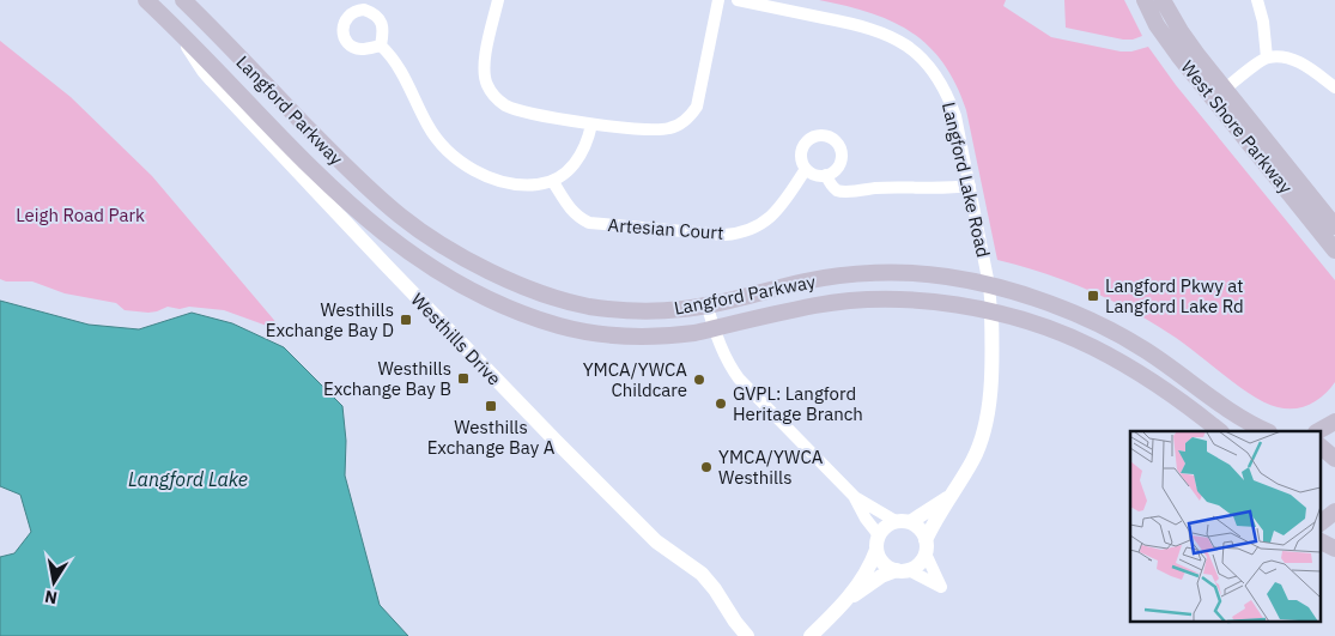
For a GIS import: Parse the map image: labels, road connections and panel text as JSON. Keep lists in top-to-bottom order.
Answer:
{
  "streets": {
    "main road": ["Langford Parkway", "West Shore Parkway"],
    "street": ["Langford Lake Road", "Artesian Court", "Westhills Drive"]
  },
  "crossings": [
    ["Langford Parkway", "Langford Lake Road"],
    ["Langford Parkway", "Westhills Drive"]
  ],
  "water": ["Langford Lake"],
  "parks": ["Leigh Road Park"],
  "places": {
    "transit": [
      "Langford Pkwy at Langford Lake Rd",
      "Westhills Exchange Bay D",
      "Westhills Exchange Bay B",
      "Westhills Exchange Bay A"
    ],
    "other": ["YMCA/YWCA Childcare", "GVPL: Langford Heritage Branch", "YMCA/YWCA Westhills"]
  },
  "north": "bottom"
}
